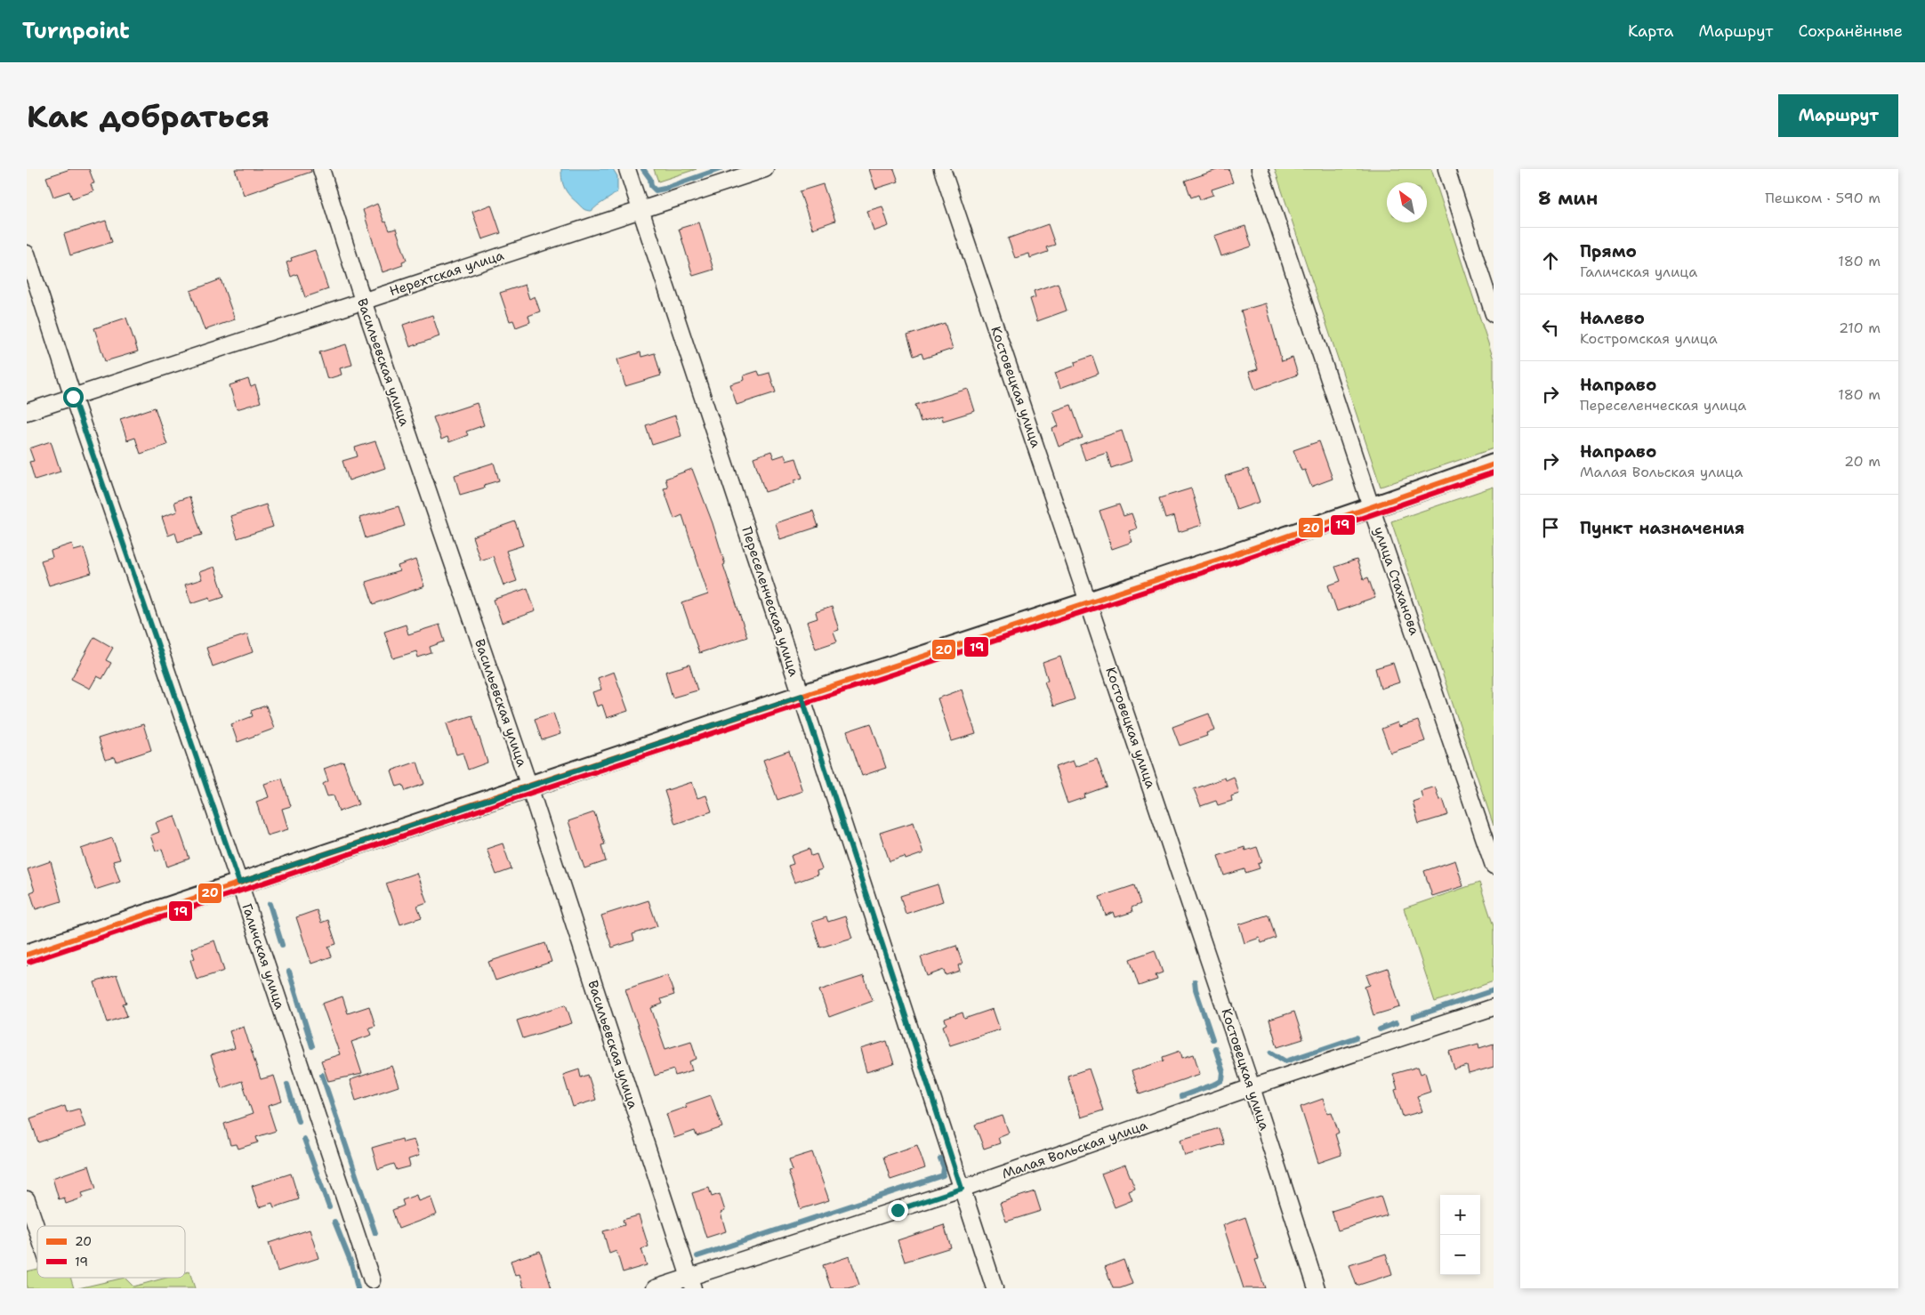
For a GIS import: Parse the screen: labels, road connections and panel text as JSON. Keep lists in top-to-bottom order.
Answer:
{
  "streets": {
    "street": [
      "Нерехтская улица",
      "Васильевская улица",
      "Костовецкая улица",
      "улица Стаханова",
      "Переселенческая улица",
      "Галичская улица",
      "Малая Вольская улица"
    ]
  },
  "crossings": [
    ["Нерехтская улица", "Васильевская улица"],
    ["Нерехтская улица", "Переселенческая улица"],
    ["Нерехтская улица", "Галичская улица"],
    ["Васильевская улица", "Малая Вольская улица"],
    ["Костовецкая улица", "Малая Вольская улица"],
    ["Переселенческая улица", "Малая Вольская улица"]
  ],
  "lines": ["transit line 20", "transit line 19"],
  "legend": ["20", "19"],
  "north": "top left",
  "page": {
    "header": "Turnpoint",
    "nav": ["Карта", "Маршрут", "Сохранённые"],
    "buttons": "Маршрут",
    "title": "Как добраться",
    "heading": ["8 мин", "Пешком · 590 m"],
    "list": [
      ["Прямо", "Галичская улица", "180 m"],
      ["Налево", "Костромская улица", "210 m"],
      ["Направо", "Переселенческая улица", "180 m"],
      ["Направо", "Малая Вольская улица", "20 m"],
      "Пункт назначения"
    ],
    "map_buttons": ["+", "−"]
  }
}
